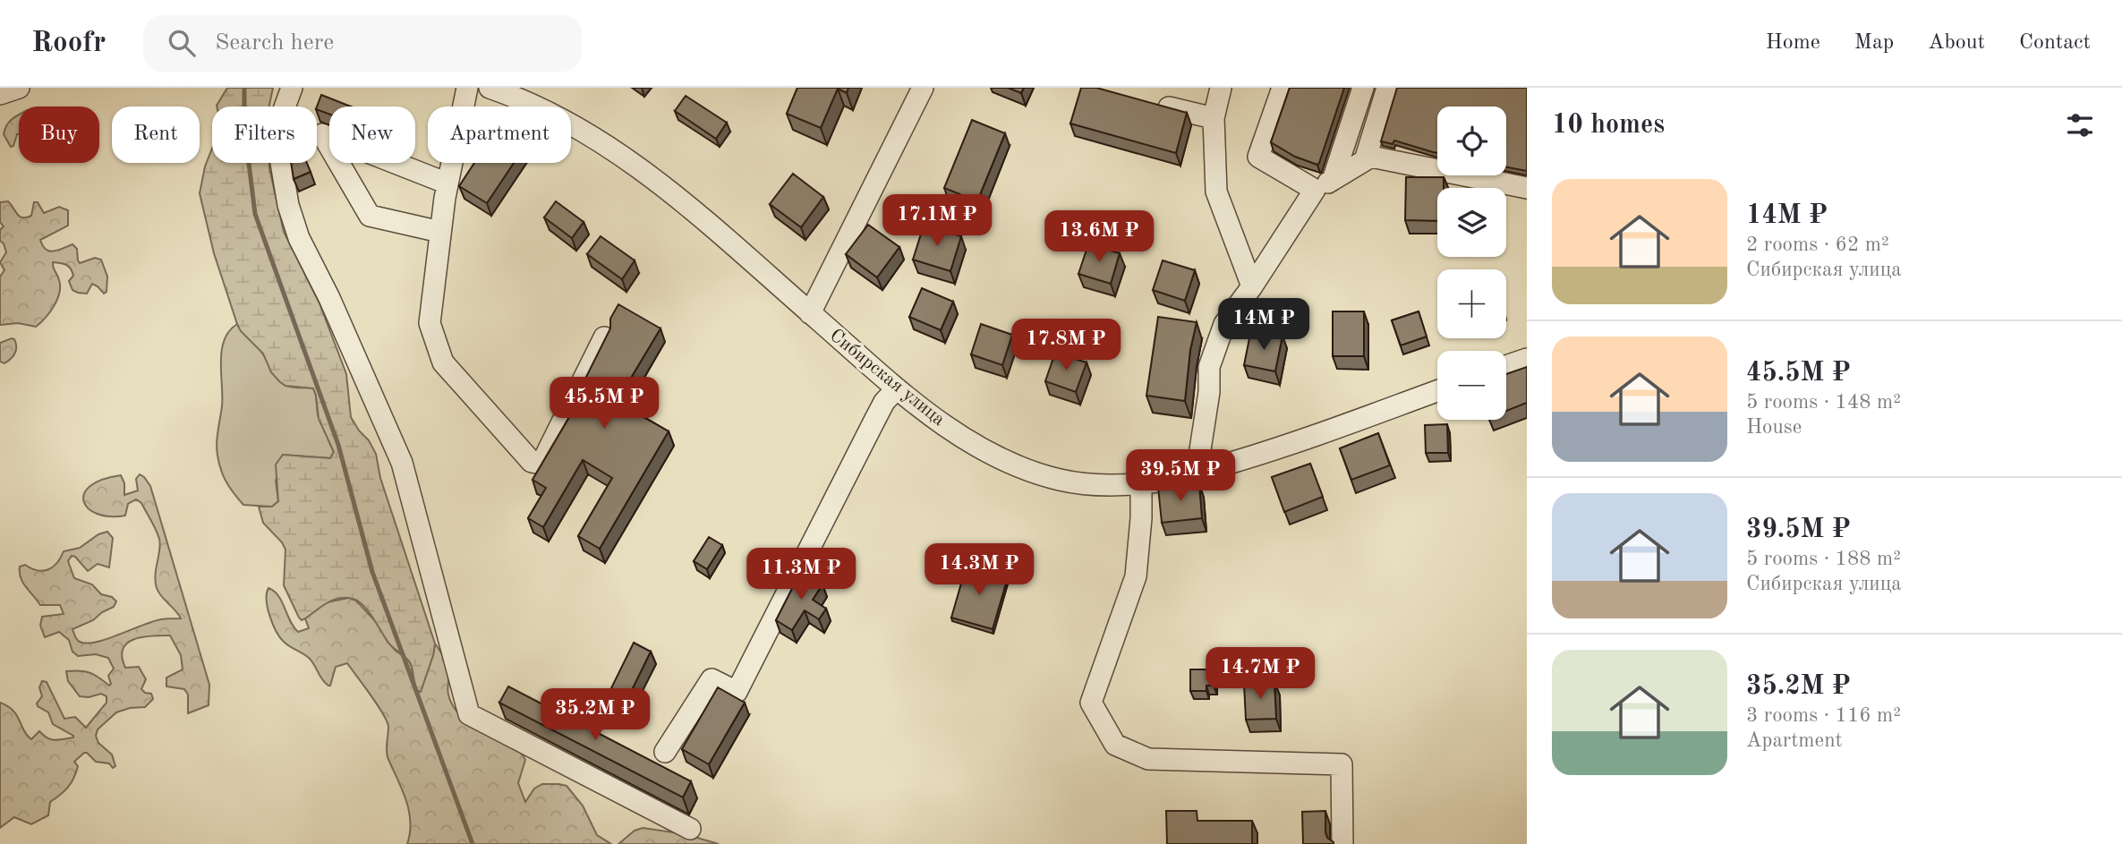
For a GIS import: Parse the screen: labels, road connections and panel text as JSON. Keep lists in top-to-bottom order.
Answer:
{
  "streets": {
    "street": ["Сибирская улица"]
  },
  "page": {
    "header": "Roofr",
    "search": "Search here",
    "nav": [
      "Home",
      "Map",
      "About",
      "Contact"
    ],
    "heading": "10 homes",
    "map_buttons": ["+", "−"],
    "chip": [
      "Buy",
      "Rent",
      "Filters",
      "New",
      "Apartment"
    ],
    "list": [
      {
        "name": "14M ₽",
        "note": "2 rooms · 62 m² · Сибирская улица"
      },
      {
        "name": "45.5M ₽",
        "note": "5 rooms · 148 m² · House"
      },
      {
        "name": "39.5M ₽",
        "note": "5 rooms · 188 m² · Сибирская улица"
      },
      {
        "name": "35.2M ₽",
        "note": "3 rooms · 116 m² · Apartment"
      }
    ],
    "price": [
      "17.1M ₽",
      "13.6M ₽",
      "14M ₽",
      "17.8M ₽",
      "45.5M ₽",
      "39.5M ₽",
      "14.3M ₽",
      "11.3M ₽",
      "14.7M ₽",
      "35.2M ₽"
    ]
  }
}
